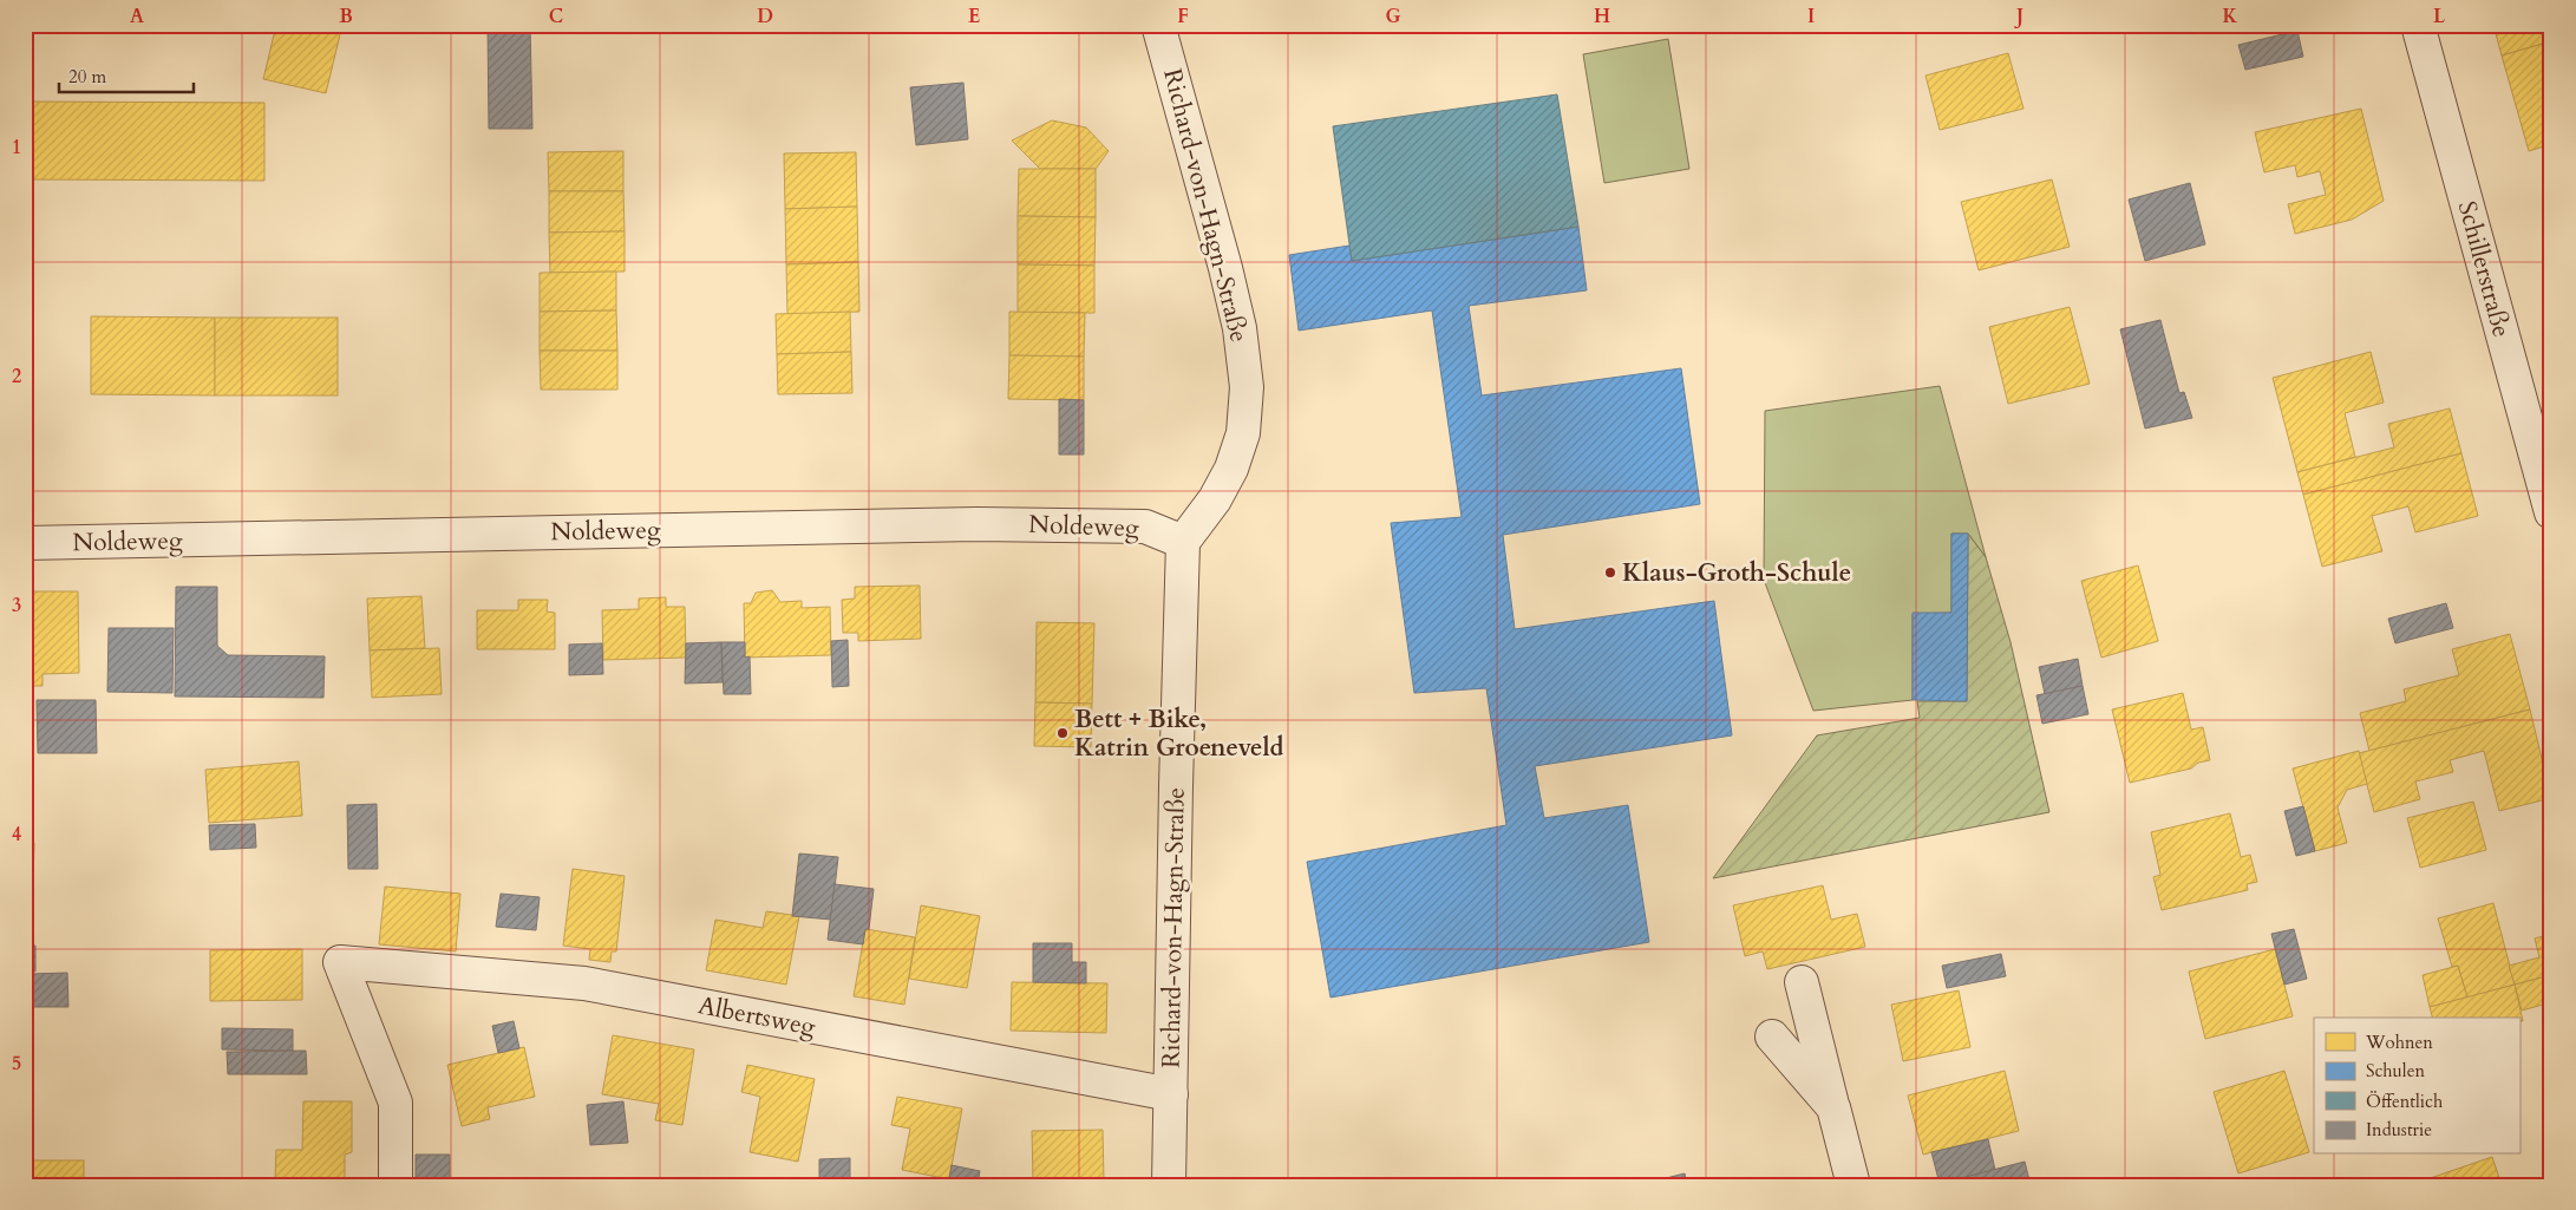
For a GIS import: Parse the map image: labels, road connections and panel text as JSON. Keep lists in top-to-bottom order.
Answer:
{
  "streets": {
    "street": [
      "Richard-von-Hagn-Straße",
      "Schillerstraße",
      "Noldeweg",
      "Albertsweg"
    ]
  },
  "crossings": [
    ["Richard-von-Hagn-Straße", "Noldeweg"],
    ["Richard-von-Hagn-Straße", "Albertsweg"]
  ],
  "places": ["Klaus-Groth-Schule", "Bett + Bike, Katrin Groeneveld"],
  "legend": [
    "Wohnen",
    "Schulen",
    "Öffentlich",
    "Industrie"
  ],
  "scale_bar": "20 m",
  "grid": {
    "columns": [
      "A",
      "B",
      "C",
      "D",
      "E",
      "F",
      "G",
      "H",
      "I",
      "J",
      "K",
      "L"
    ],
    "rows": [
      "1",
      "2",
      "3",
      "4",
      "5"
    ]
  }
}
